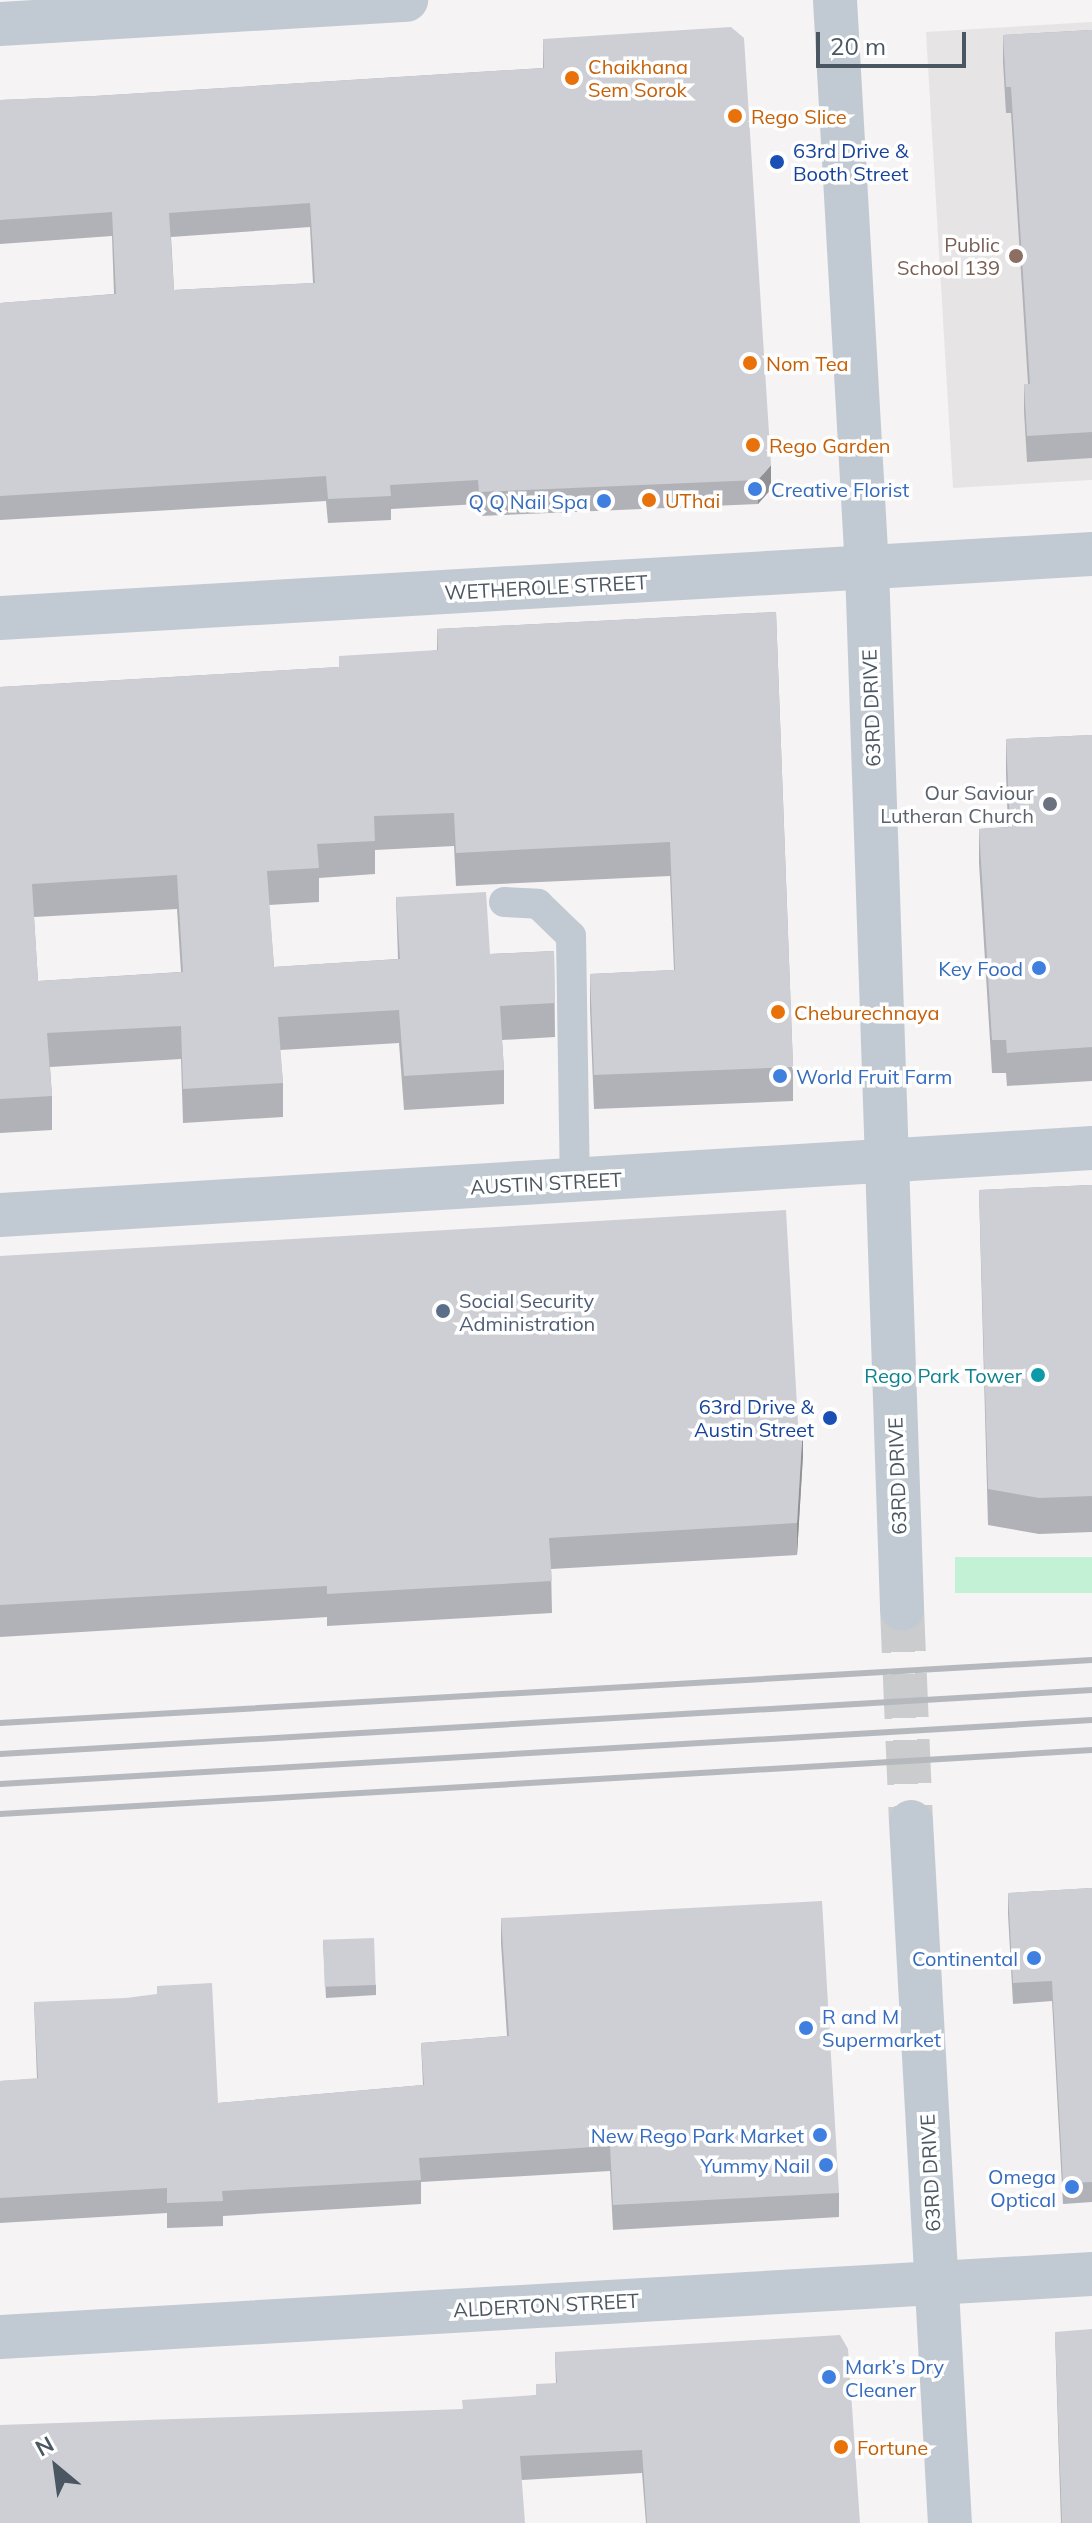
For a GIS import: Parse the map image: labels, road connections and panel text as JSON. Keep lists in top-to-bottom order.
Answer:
{
  "streets": {
    "street": [
      "WETHEROLE STREET",
      "63RD DRIVE",
      "AUSTIN STREET",
      "ALDERTON STREET"
    ]
  },
  "crossings": [
    ["WETHEROLE STREET", "63RD DRIVE"],
    ["63RD DRIVE", "AUSTIN STREET"],
    ["63RD DRIVE", "ALDERTON STREET"]
  ],
  "places": [
    "Chaikhana Sem Sorok",
    "Rego Slice",
    "63rd Drive & Booth Street",
    "Public School 139",
    "Nom Tea",
    "Rego Garden",
    "Creative Florist",
    "UThai",
    "Q Q Nail Spa",
    "Our Saviour Lutheran Church",
    "Key Food",
    "Cheburechnaya",
    "World Fruit Farm",
    "Social Security Administration",
    "Rego Park Tower",
    "63rd Drive & Austin Street",
    "Continental",
    "R and M Supermarket",
    "New Rego Park Market",
    "Yummy Nail",
    "Omega Optical",
    "Mark’s Dry Cleaner",
    "Fortune"
  ],
  "scale_bar": "20 m",
  "north": "top left"
}
